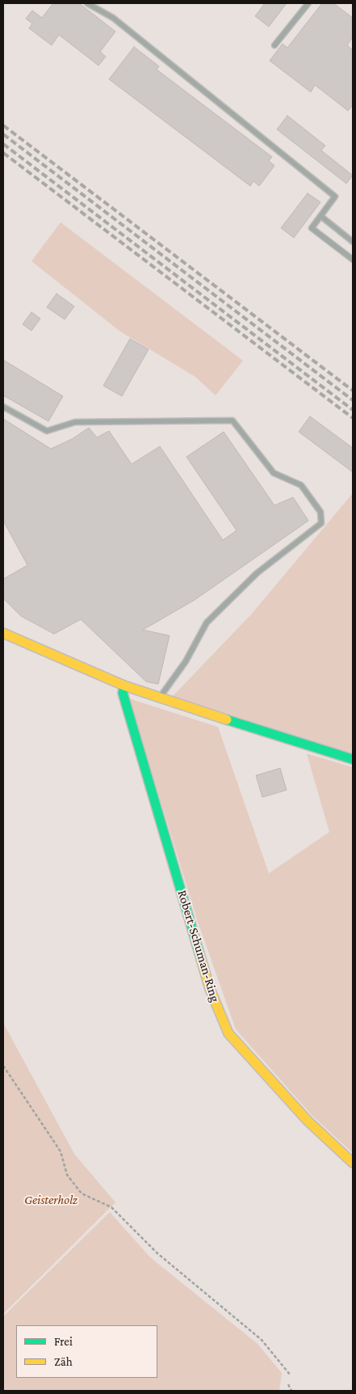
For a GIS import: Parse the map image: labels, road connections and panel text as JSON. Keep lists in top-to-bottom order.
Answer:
{
  "streets": {
    "street": ["Robert-Schuman-Ring"]
  },
  "parks": ["Geisterholz"],
  "legend": ["Frei", "Zäh"]
}
